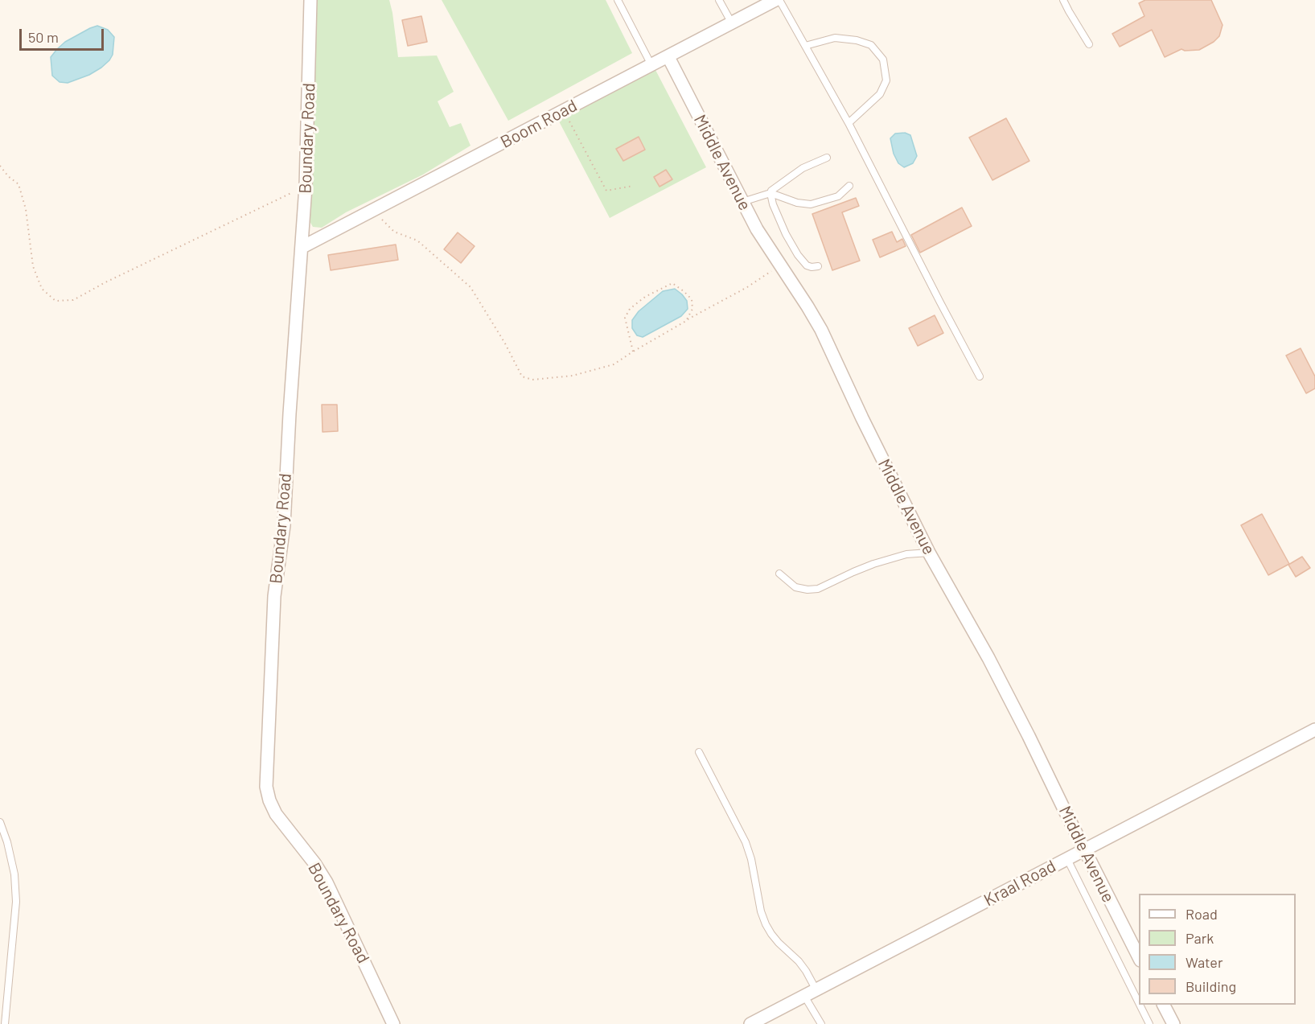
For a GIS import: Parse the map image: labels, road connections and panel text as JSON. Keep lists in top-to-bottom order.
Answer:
{
  "streets": {
    "street": [
      "Boom Road",
      "Boundary Road",
      "Middle Avenue",
      "Kraal Road"
    ]
  },
  "crossings": [
    ["Boom Road", "Boundary Road"],
    ["Boom Road", "Middle Avenue"],
    ["Middle Avenue", "Kraal Road"]
  ],
  "legend": [
    "Road",
    "Park",
    "Water",
    "Building"
  ],
  "scale_bar": "50 m"
}
